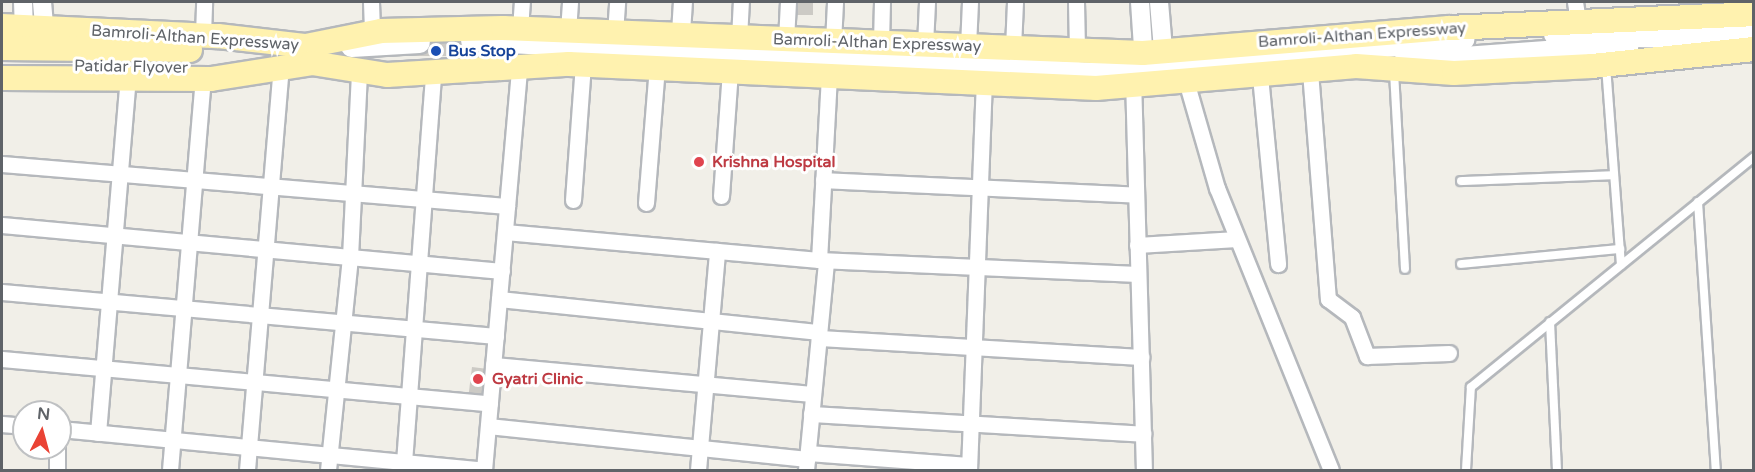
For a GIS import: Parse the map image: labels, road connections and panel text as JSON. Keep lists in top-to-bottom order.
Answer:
{
  "streets": {
    "main road": ["Bamroli-Althan Expressway", "Patidar Flyover"]
  },
  "crossings": [
    ["Bamroli-Althan Expressway", "Patidar Flyover"]
  ],
  "places": ["Bus Stop", "Krishna Hospital", "Gyatri Clinic"],
  "north": "top"
}
